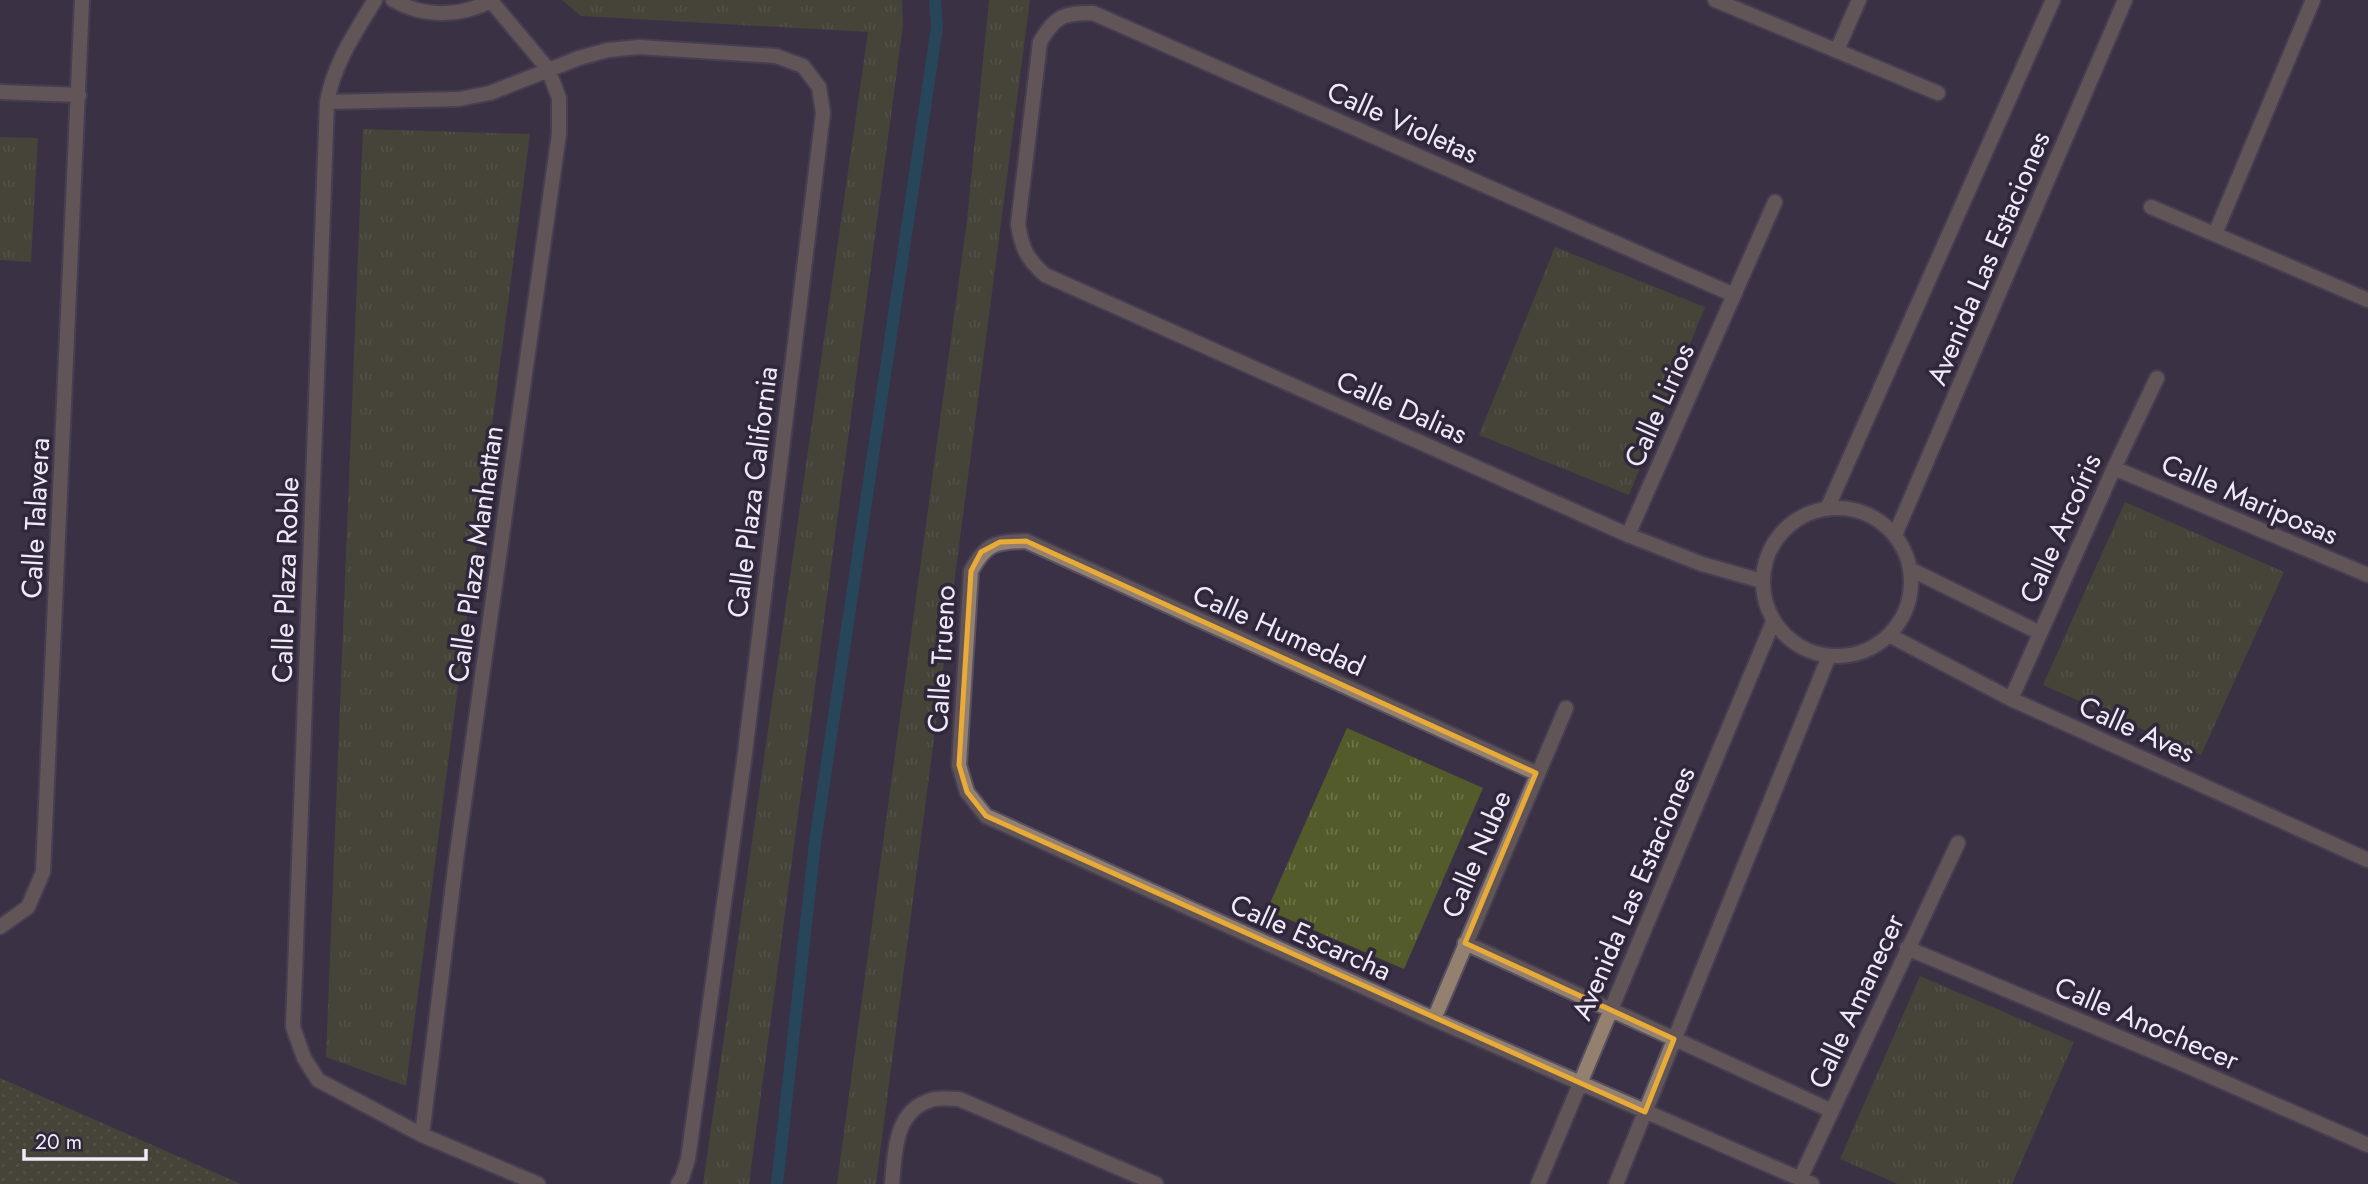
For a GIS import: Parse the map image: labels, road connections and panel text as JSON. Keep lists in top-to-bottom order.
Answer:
{
  "streets": {
    "street": [
      "Calle Violetas",
      "Avenida Las Estaciones",
      "Calle Lirios",
      "Calle Dalias",
      "Calle Plaza California",
      "Calle Mariposas",
      "Calle Talavera",
      "Calle Arcoíris",
      "Calle Plaza Manhattan",
      "Calle Plaza Roble",
      "Calle Humedad",
      "Calle Trueno",
      "Calle Aves",
      "Calle Nube",
      "Calle Escarcha",
      "Calle Amanecer",
      "Calle Anochecer"
    ]
  },
  "crossings": [
    ["Calle Violetas", "Calle Lirios"],
    ["Calle Violetas", "Calle Dalias"],
    ["Avenida Las Estaciones", "Calle Dalias"],
    ["Avenida Las Estaciones", "Calle Aves"],
    ["Avenida Las Estaciones", "Calle Escarcha"],
    ["Calle Lirios", "Calle Dalias"],
    ["Calle Dalias", "Calle Aves"],
    ["Calle Plaza California", "Calle Plaza Manhattan"],
    ["Calle Mariposas", "Calle Arcoíris"],
    ["Calle Arcoíris", "Calle Aves"],
    ["Calle Plaza Manhattan", "Calle Plaza Roble"],
    ["Calle Humedad", "Calle Trueno"],
    ["Calle Humedad", "Calle Nube"],
    ["Calle Trueno", "Calle Escarcha"],
    ["Calle Nube", "Calle Escarcha"],
    ["Calle Escarcha", "Calle Amanecer"],
    ["Calle Amanecer", "Calle Anochecer"]
  ],
  "scale_bar": "20 m"
}
